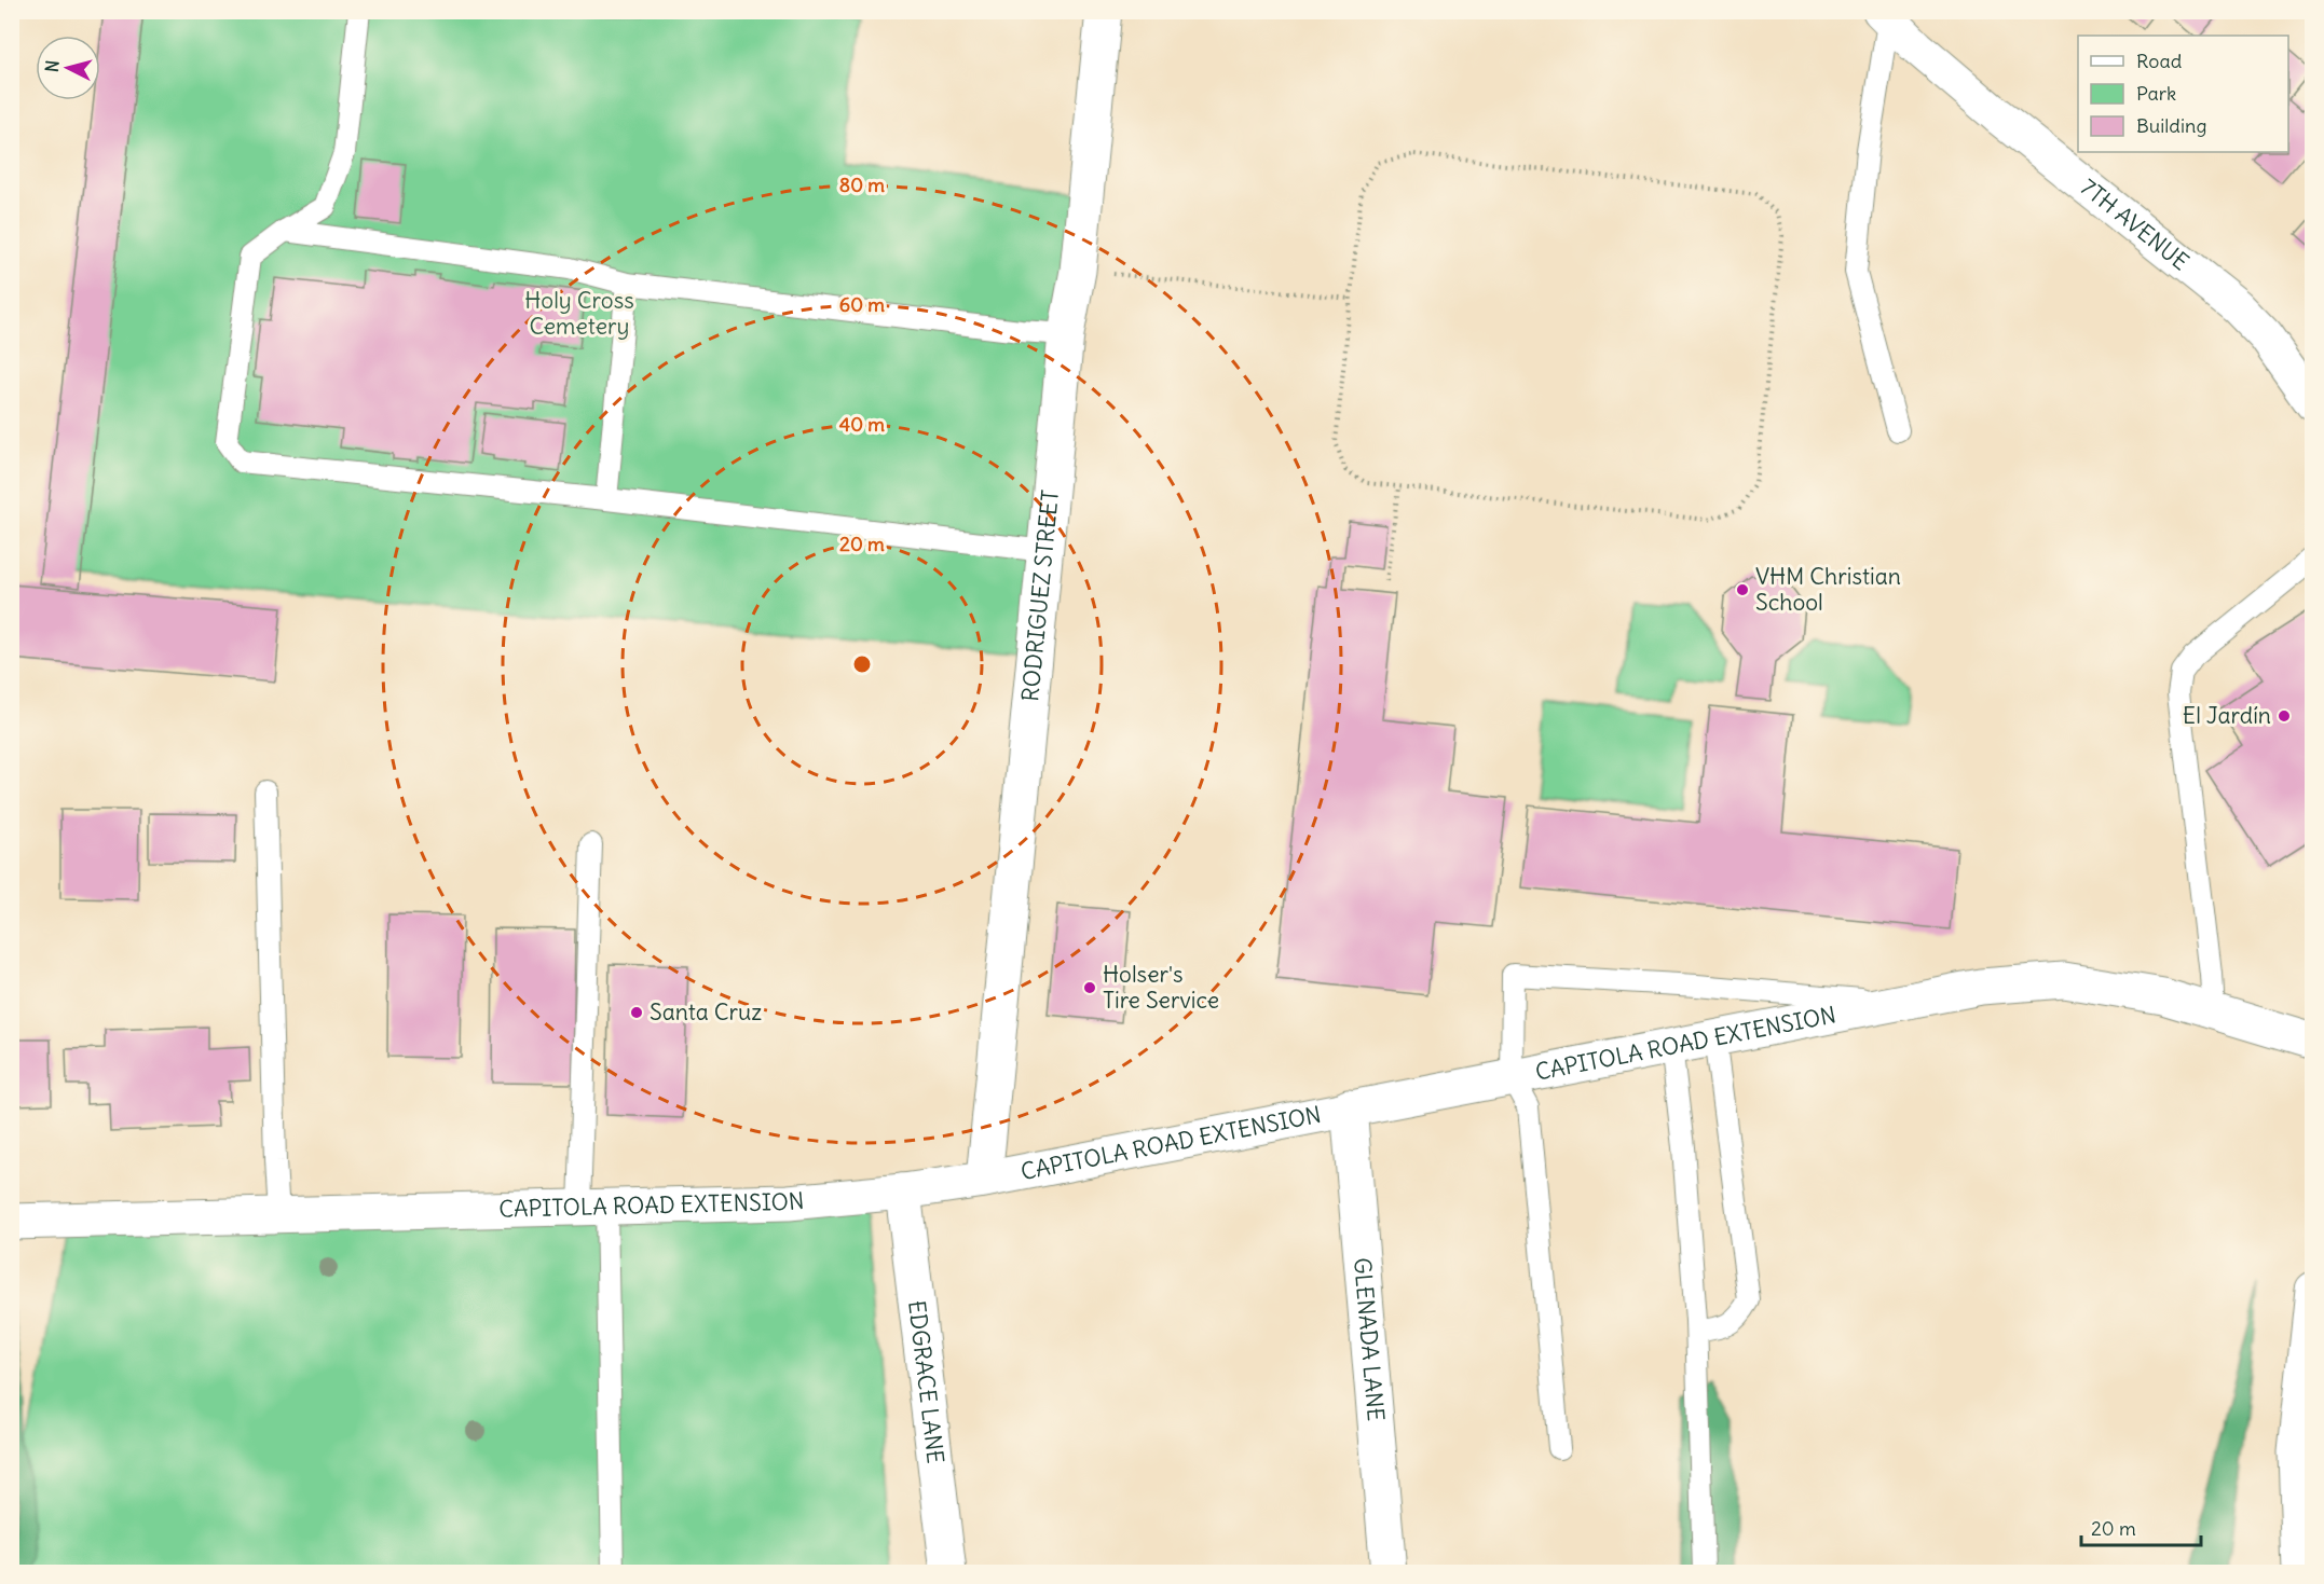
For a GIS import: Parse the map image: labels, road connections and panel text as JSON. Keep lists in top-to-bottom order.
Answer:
{
  "streets": {
    "street": [
      "7TH AVENUE",
      "RODRIGUEZ STREET",
      "CAPITOLA ROAD EXTENSION",
      "GLENADA LANE",
      "EDGRACE LANE"
    ]
  },
  "crossings": [
    ["RODRIGUEZ STREET", "CAPITOLA ROAD EXTENSION"],
    ["CAPITOLA ROAD EXTENSION", "GLENADA LANE"],
    ["CAPITOLA ROAD EXTENSION", "EDGRACE LANE"]
  ],
  "parks": ["Holy Cross Cemetery"],
  "places": [
    "VHM Christian School",
    "El Jardín",
    "Holser's Tire Service",
    "Santa Cruz"
  ],
  "legend": ["Road", "Park", "Building"],
  "scale_bar": "20 m",
  "north": "left",
  "rings": [
    "80 m",
    "60 m",
    "40 m",
    "20 m"
  ]
}
